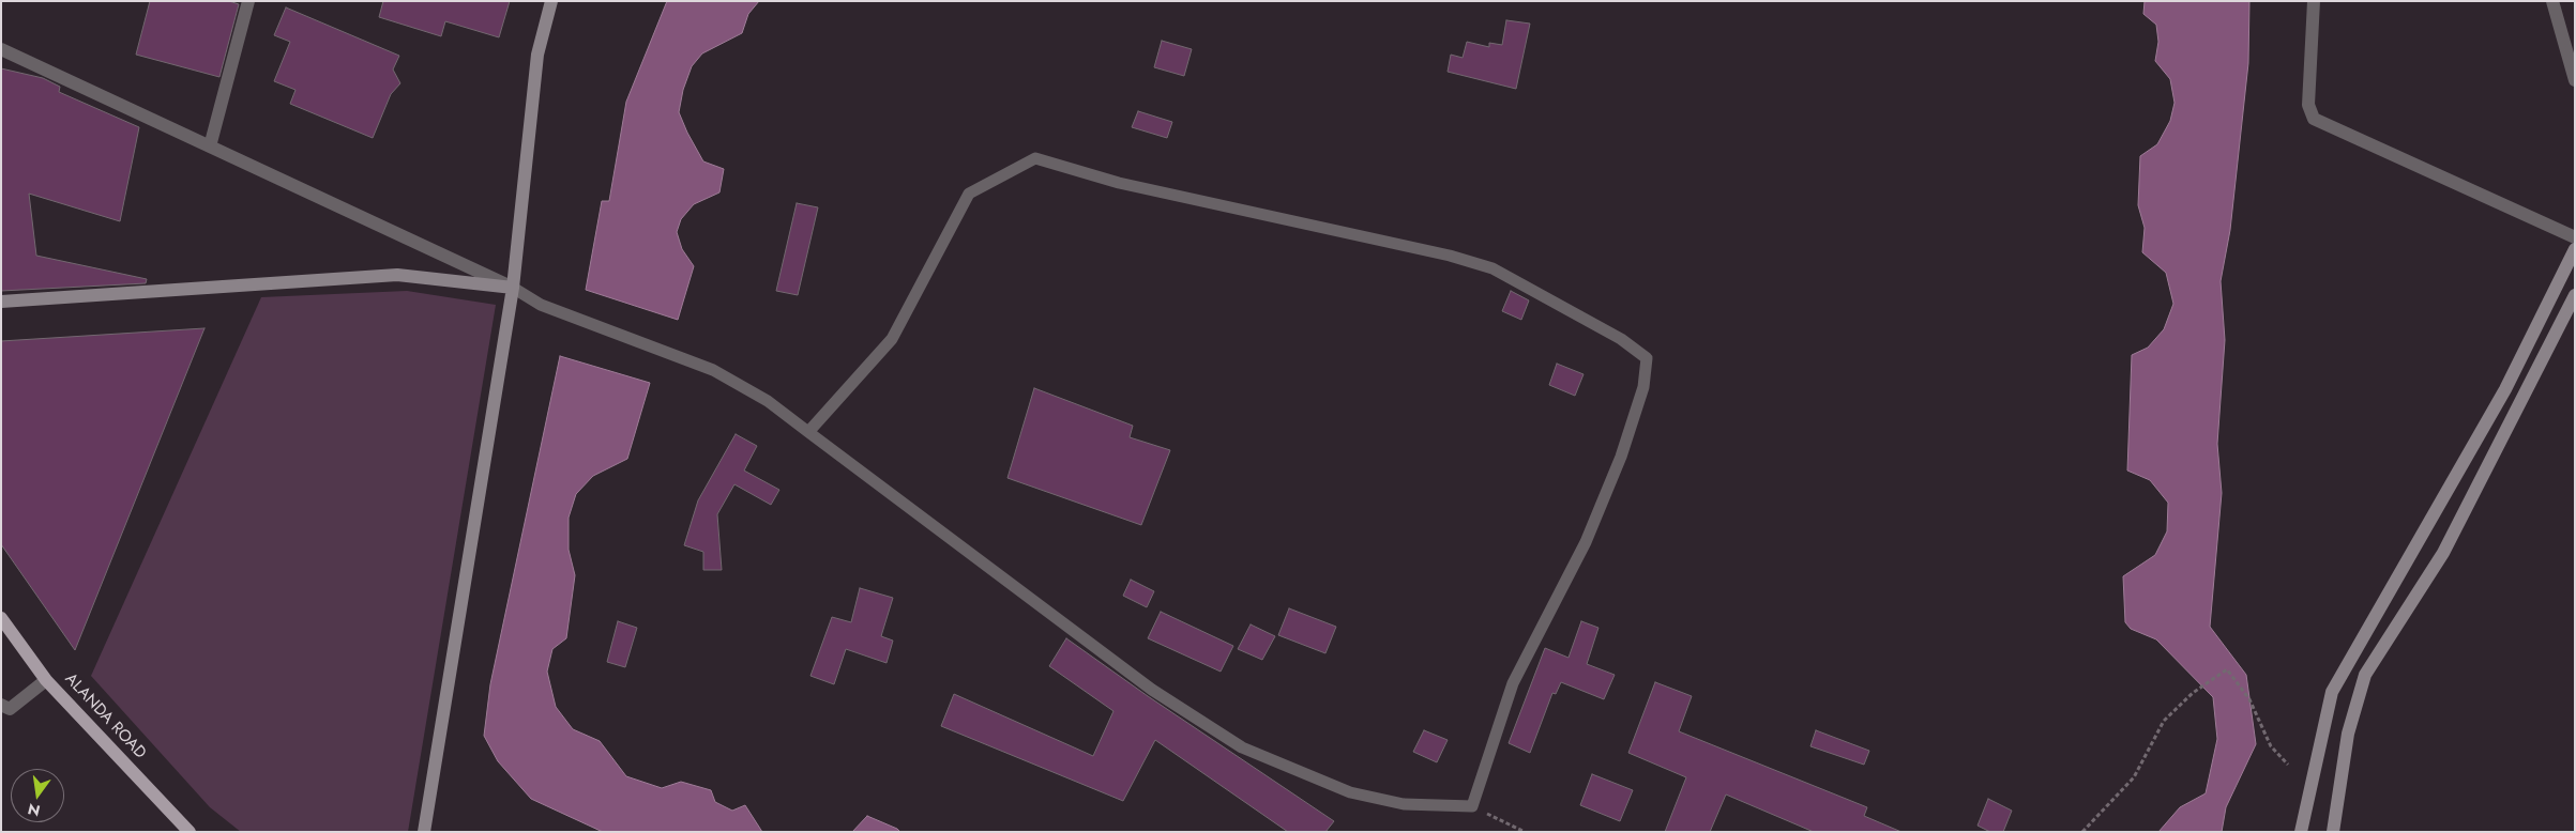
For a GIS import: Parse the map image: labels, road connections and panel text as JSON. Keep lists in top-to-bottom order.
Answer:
{
  "streets": {
    "main road": ["ALANDA ROAD"]
  },
  "north": "bottom"
}
